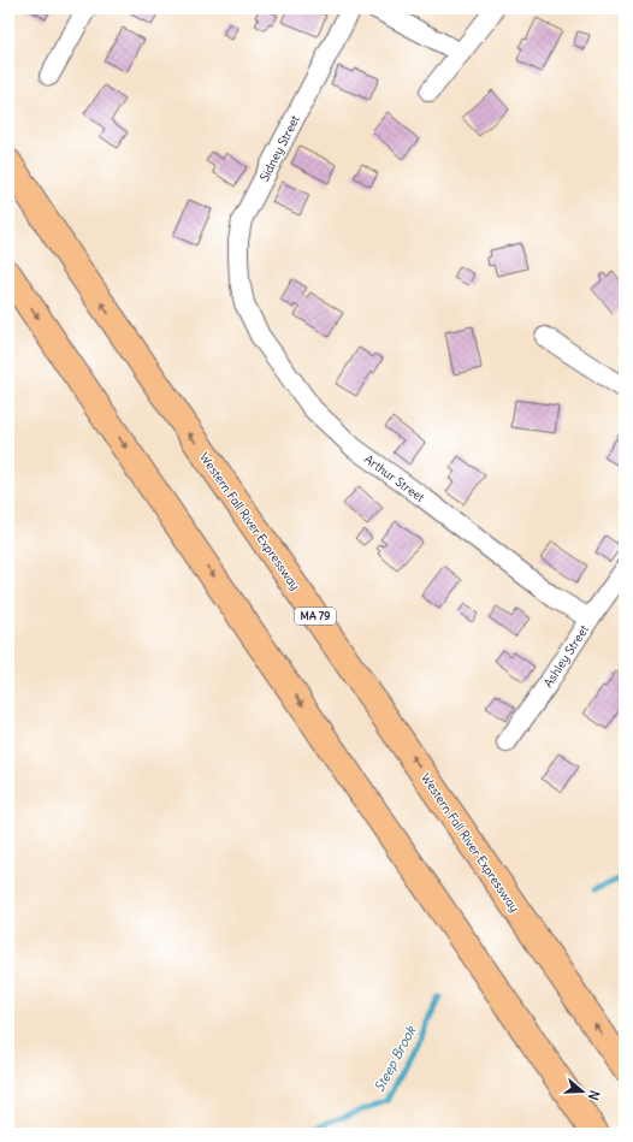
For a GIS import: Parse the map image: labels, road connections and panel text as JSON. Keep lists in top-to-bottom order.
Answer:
{
  "streets": {
    "highway": ["Western Fall River Expressway", "MA 79"],
    "street": ["Sidney Street", "Arthur Street", "Ashley Street"]
  },
  "crossings": [
    ["Sidney Street", "Arthur Street"],
    ["Arthur Street", "Ashley Street"]
  ],
  "water": ["Steep Brook"],
  "north": "right"
}
